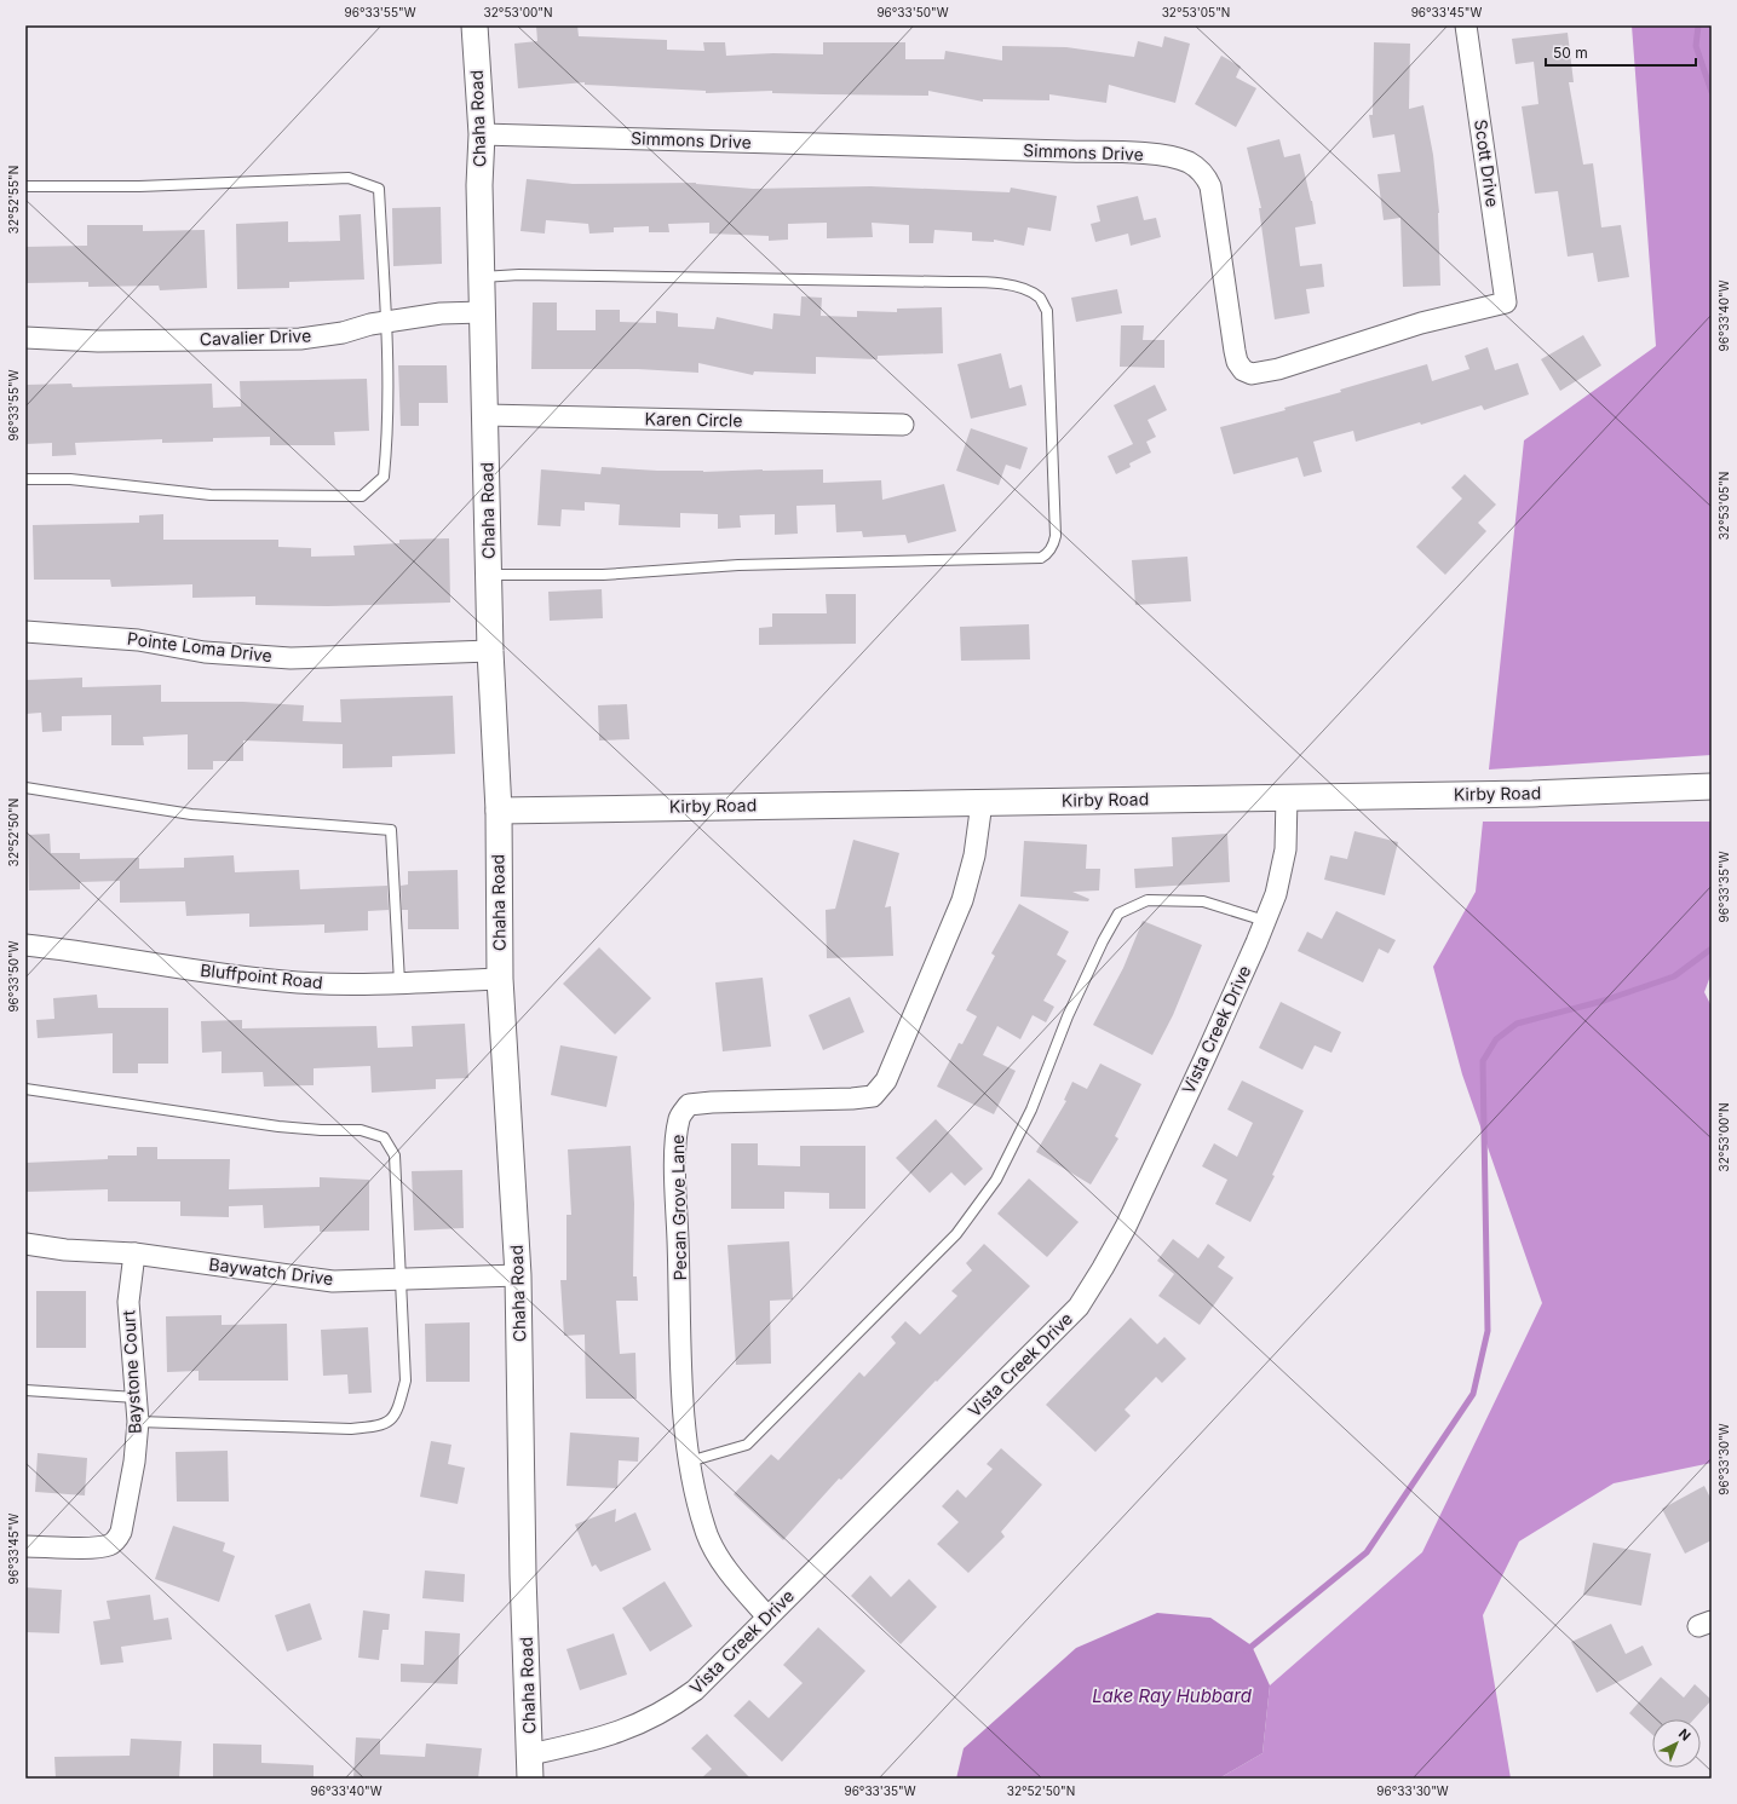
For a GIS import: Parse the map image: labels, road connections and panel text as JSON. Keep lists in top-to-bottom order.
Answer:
{
  "streets": {
    "street": [
      "Chaha Road",
      "Simmons Drive",
      "Scott Drive",
      "Cavalier Drive",
      "Karen Circle",
      "Pointe Loma Drive",
      "Kirby Road",
      "Bluffpoint Road",
      "Vista Creek Drive",
      "Pecan Grove Lane",
      "Baywatch Drive",
      "Baystone Court"
    ]
  },
  "crossings": [
    ["Chaha Road", "Simmons Drive"],
    ["Chaha Road", "Cavalier Drive"],
    ["Chaha Road", "Karen Circle"],
    ["Chaha Road", "Pointe Loma Drive"],
    ["Chaha Road", "Kirby Road"],
    ["Chaha Road", "Bluffpoint Road"],
    ["Chaha Road", "Vista Creek Drive"],
    ["Chaha Road", "Baywatch Drive"],
    ["Simmons Drive", "Scott Drive"],
    ["Kirby Road", "Vista Creek Drive"],
    ["Kirby Road", "Pecan Grove Lane"],
    ["Vista Creek Drive", "Pecan Grove Lane"],
    ["Baywatch Drive", "Baystone Court"]
  ],
  "water": ["Lake Ray Hubbard"],
  "scale_bar": "50 m",
  "north": "top right",
  "coordinates": [
    "96°33'55\"W",
    "32°53'00\"N",
    "96°33'50\"W",
    "32°53'05\"N",
    "96°33'45\"W",
    "32°52'55\"N",
    "96°33'40\"W",
    "32°52'50\"N",
    "96°33'35\"W",
    "96°33'30\"W"
  ]
}
